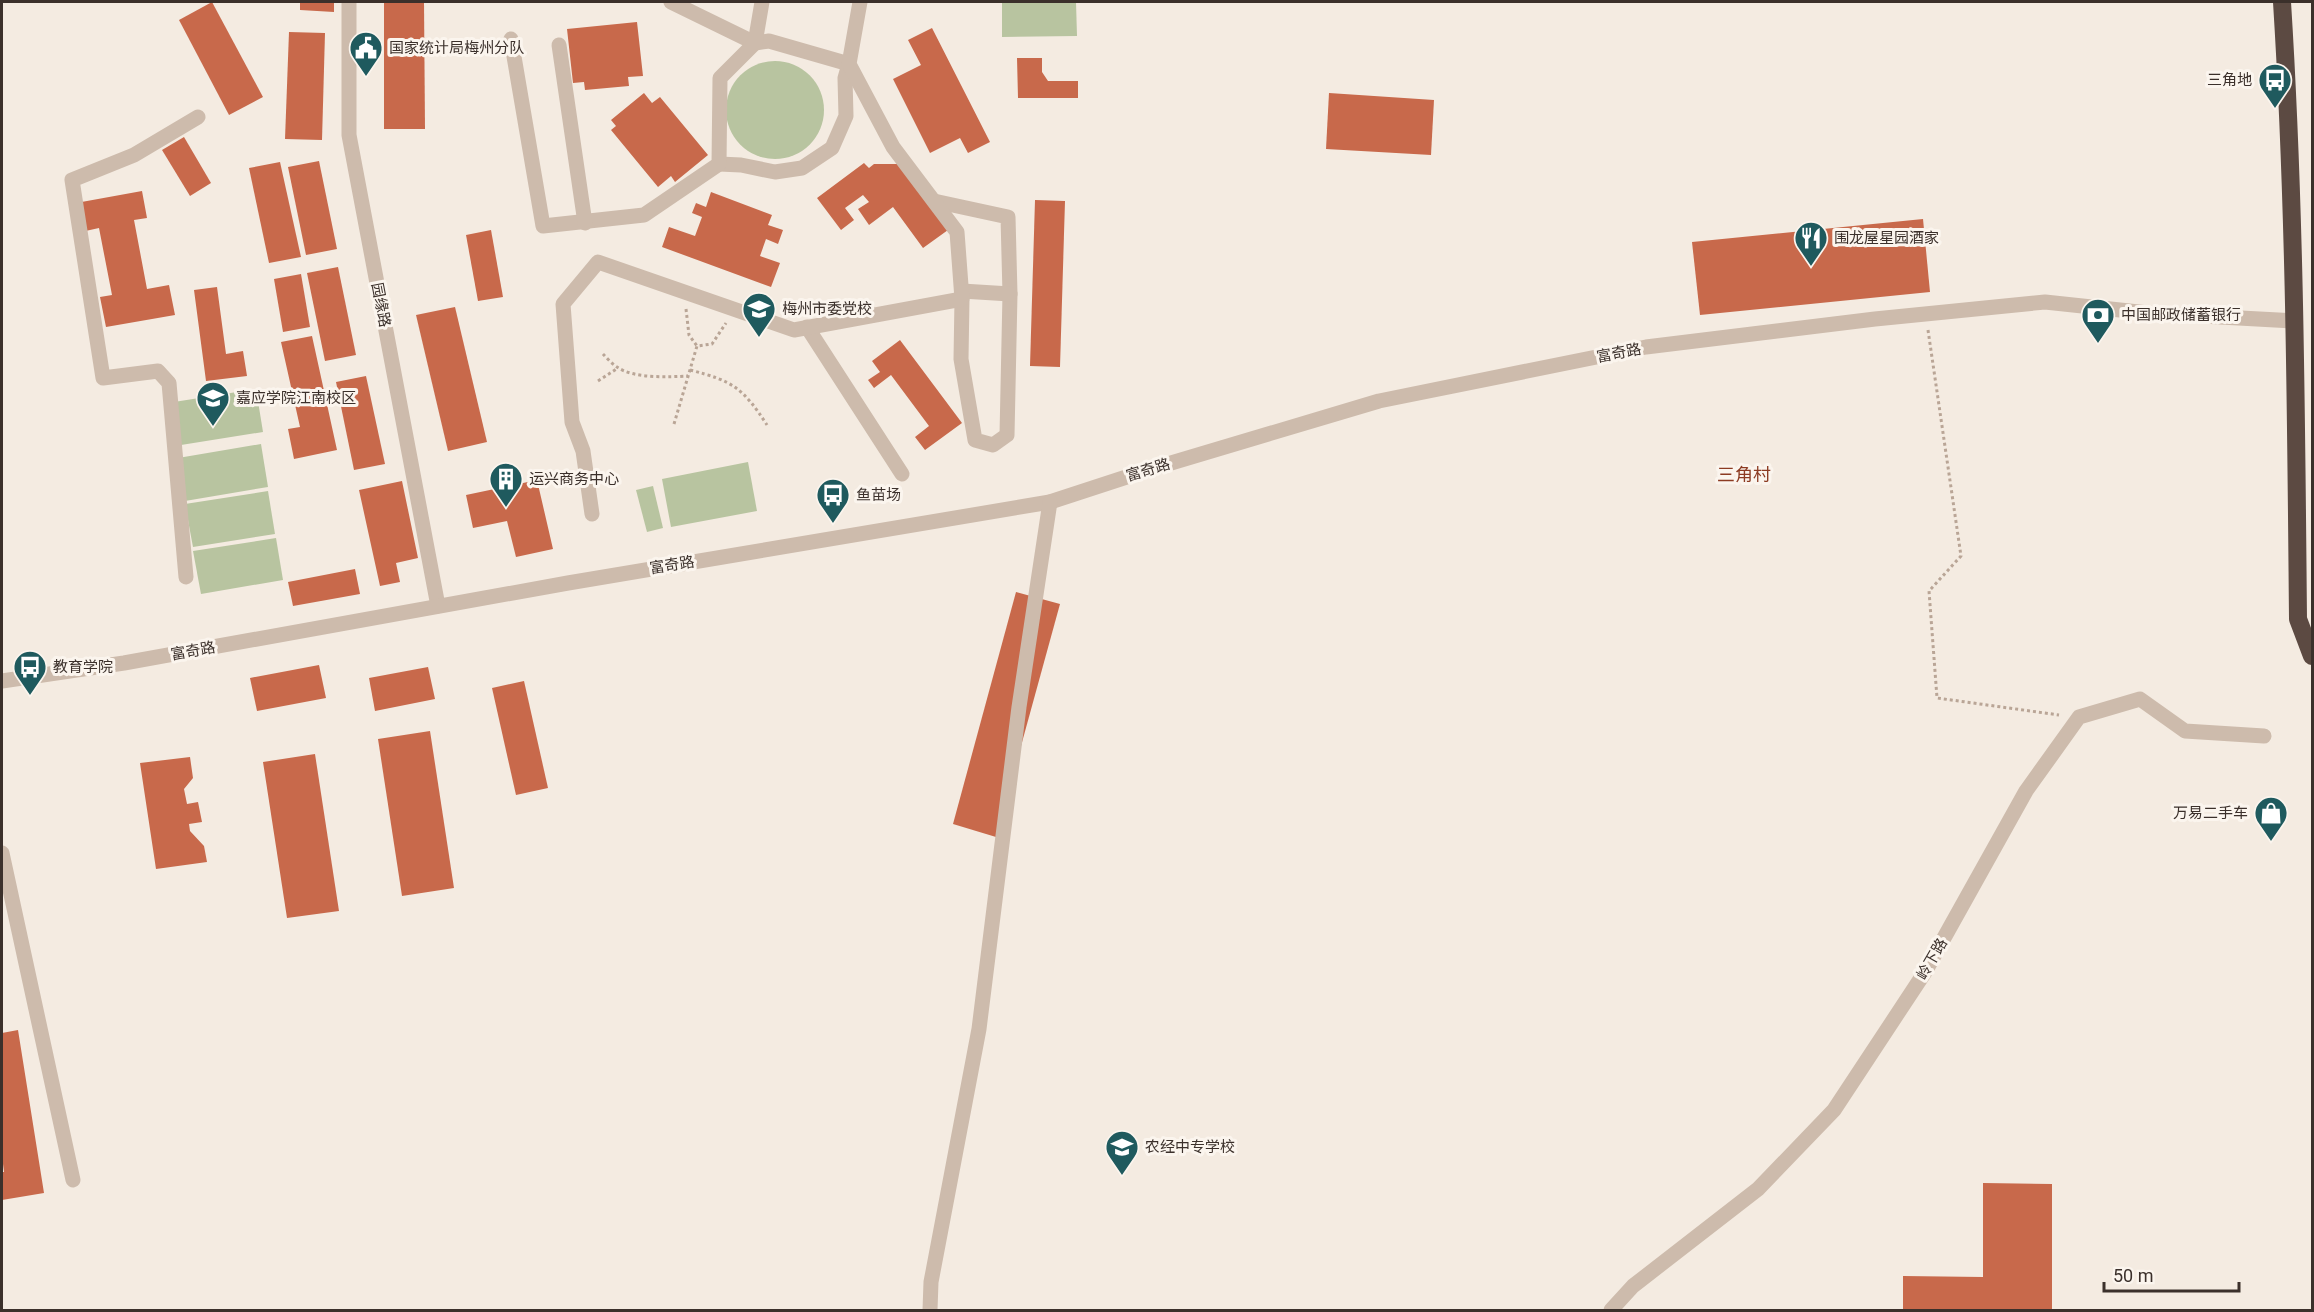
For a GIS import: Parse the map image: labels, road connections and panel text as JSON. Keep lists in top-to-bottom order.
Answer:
{
  "streets": {
    "street": ["园缘路", "富奇路", "岭下路"]
  },
  "crossings": [
    ["园缘路", "富奇路"]
  ],
  "districts": ["三角村"],
  "places": {
    "public building": ["国家统计局梅州分队"],
    "bus stop": ["三角地", "鱼苗场", "教育学院"],
    "restaurant": ["围龙屋星园酒家"],
    "school or university": ["梅州市委党校", "嘉应学院江南校区", "农经中专学校"],
    "bank": ["中国邮政储蓄银行"],
    "building": ["运兴商务中心"],
    "shop": ["万易二手车"]
  },
  "scale_bar": "50 m"
}
